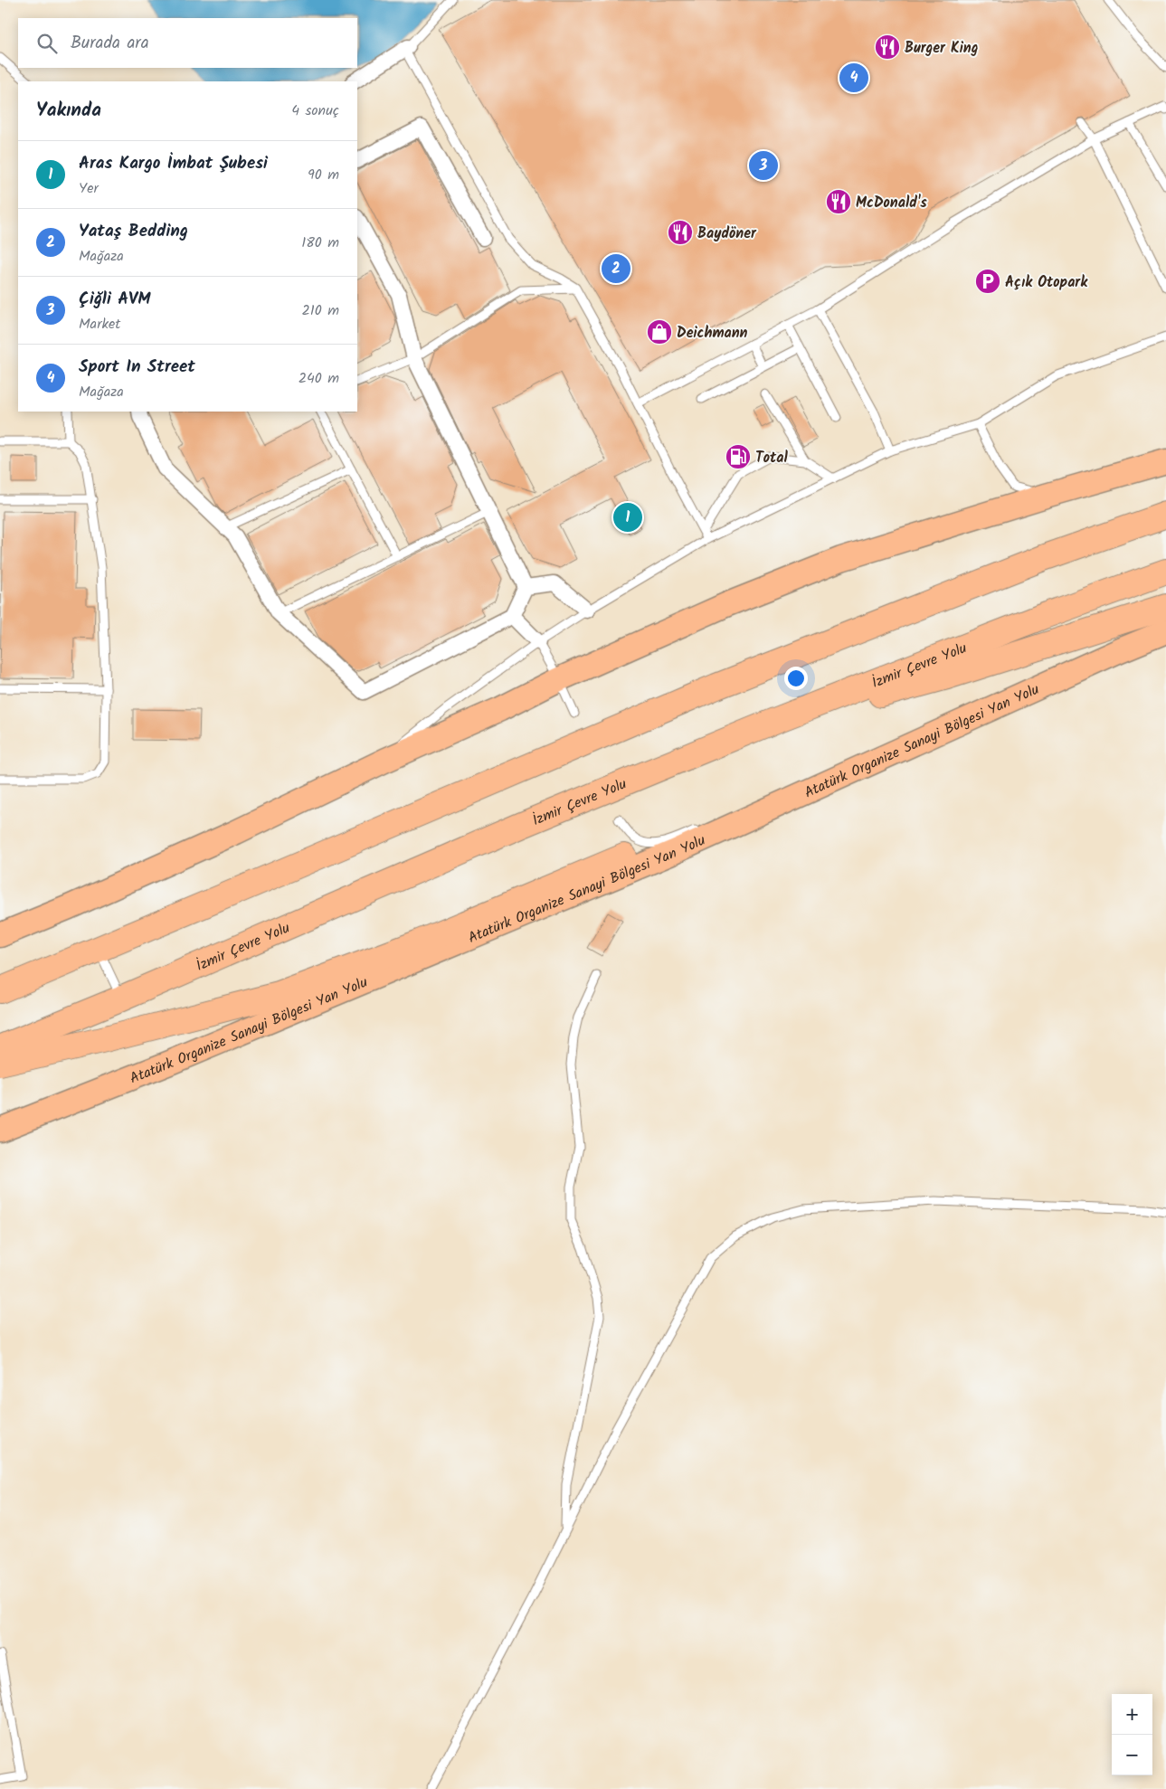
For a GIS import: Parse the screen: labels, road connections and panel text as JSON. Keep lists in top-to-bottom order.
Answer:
{
  "streets": {
    "highway": ["İzmir Çevre Yolu"],
    "main road": ["Atatürk Organize Sanayi Bölgesi Yan Yolu"]
  },
  "places": {
    "restaurant": ["Burger King", "McDonald's", "Baydöner"],
    "parking": ["Açık Otopark"],
    "shop": ["Deichmann"],
    "fuel station": ["Total"]
  },
  "page": {
    "search": "Burada ara",
    "pins": [
      "4",
      "3",
      "2",
      "1"
    ],
    "heading": ["Yakında", "4 sonuç"],
    "list": [
      {
        "mark": "1",
        "name": "Aras Kargo İmbat Şubesi",
        "note": "Yer",
        "value": "90 m"
      },
      {
        "mark": "2",
        "name": "Yataş Bedding",
        "note": "Mağaza",
        "value": "180 m"
      },
      {
        "mark": "3",
        "name": "Çiğli AVM",
        "note": "Market",
        "value": "210 m"
      },
      {
        "mark": "4",
        "name": "Sport In Street",
        "note": "Mağaza",
        "value": "240 m"
      }
    ],
    "map_buttons": ["+", "−"]
  }
}
